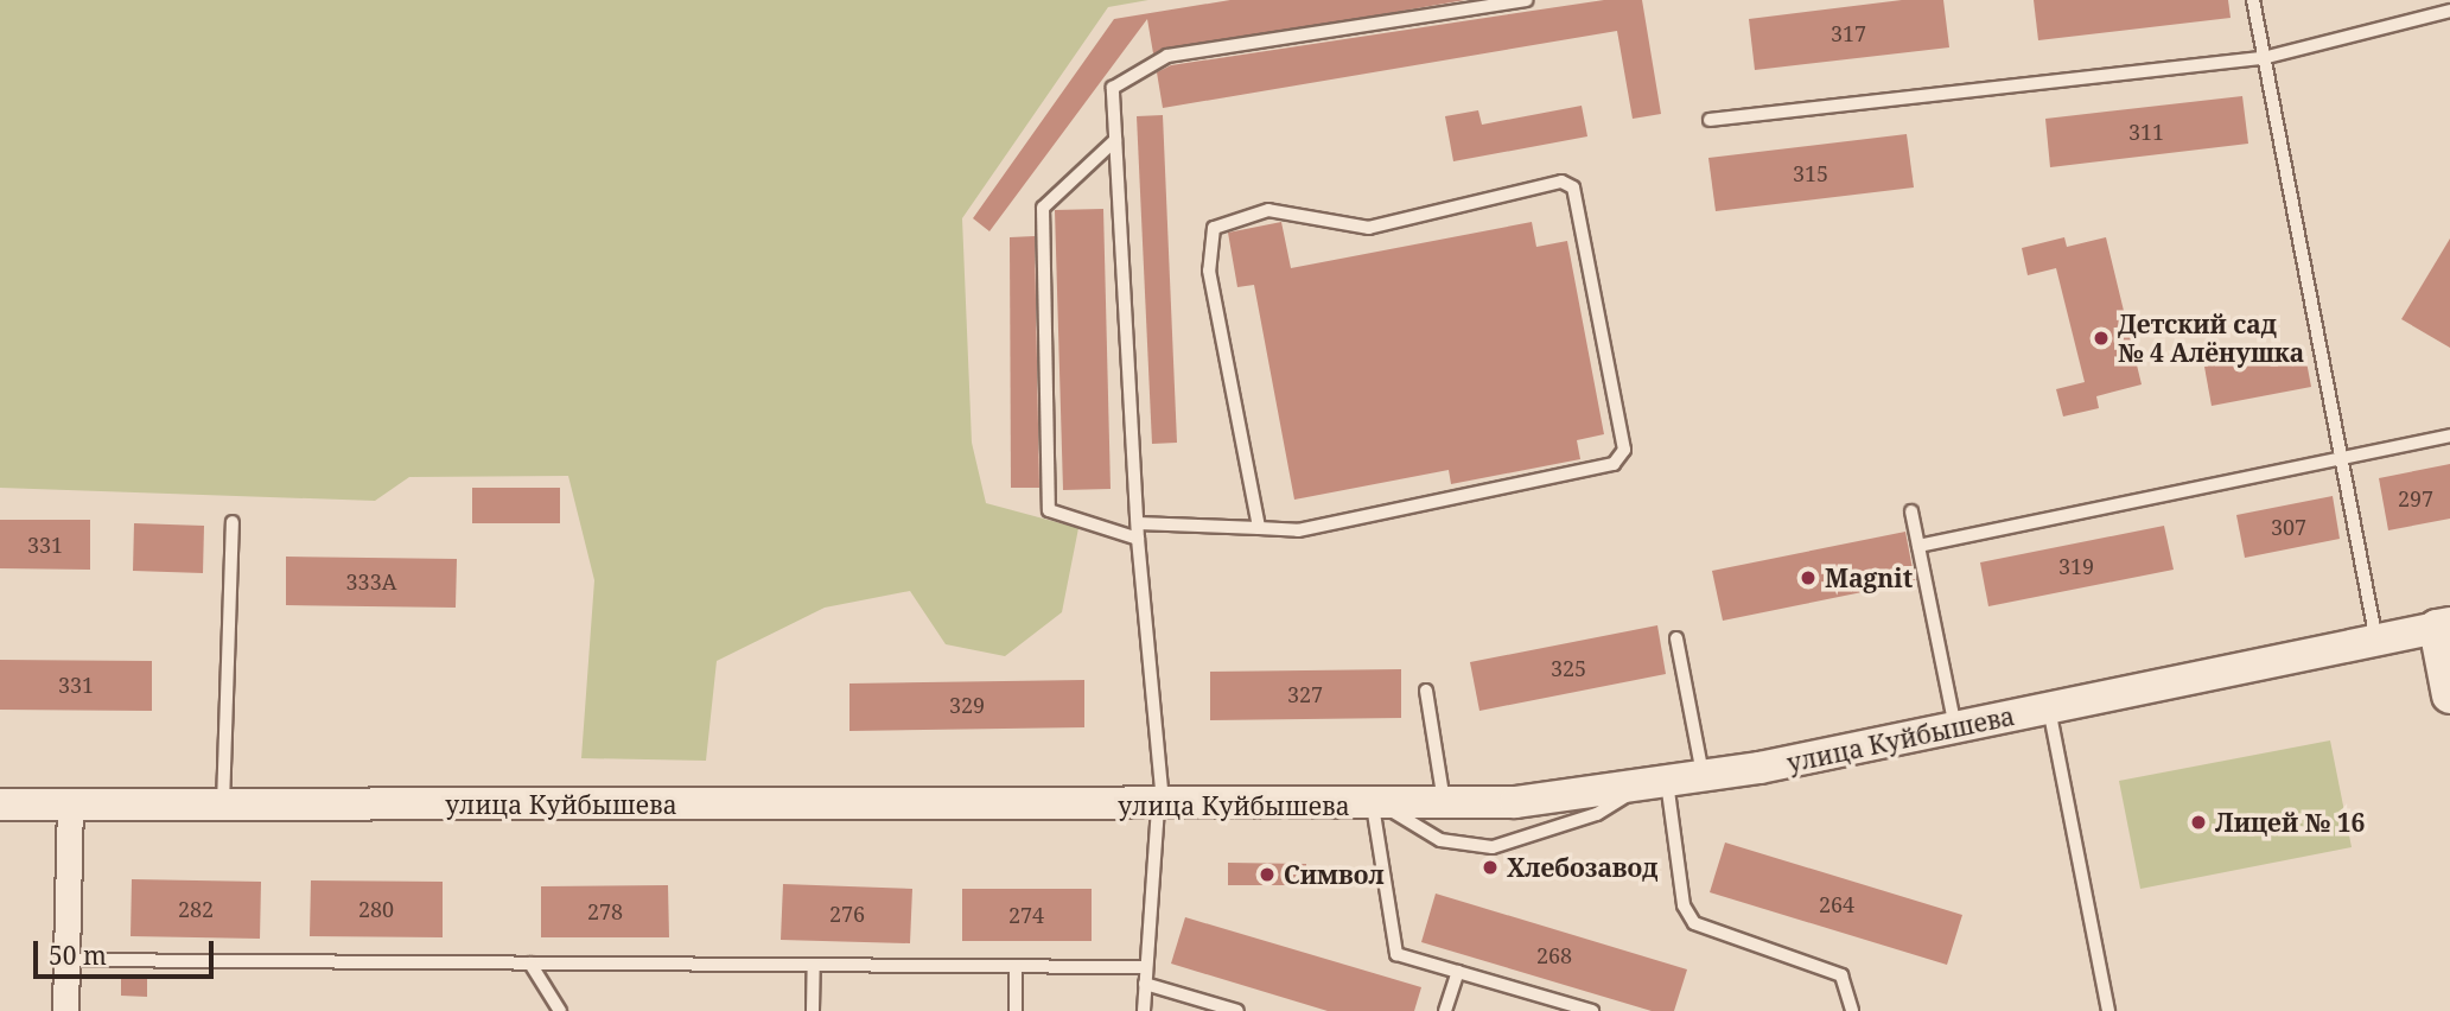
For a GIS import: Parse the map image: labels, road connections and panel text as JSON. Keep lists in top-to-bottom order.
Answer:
{
  "streets": {
    "street": ["улица Куйбышева"]
  },
  "places": [
    "Детский сад № 4 Алёнушка",
    "Magnit",
    "Лицей № 16",
    "Хлебозавод",
    "Символ"
  ],
  "house_numbers": [
    "317",
    "311",
    "315",
    "297",
    "307",
    "331",
    "319",
    "333А",
    "325",
    "331",
    "327",
    "329",
    "264",
    "282",
    "280",
    "278",
    "276",
    "274",
    "268"
  ],
  "scale_bar": "50 m"
}
